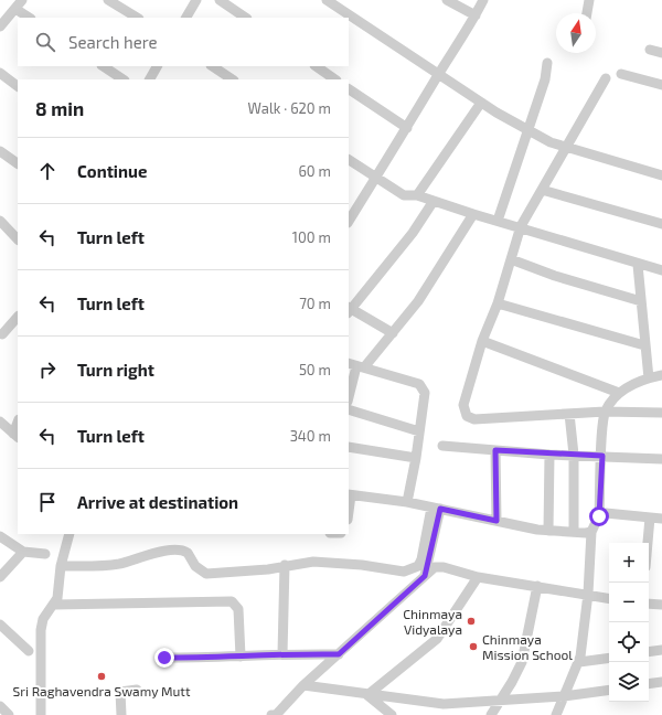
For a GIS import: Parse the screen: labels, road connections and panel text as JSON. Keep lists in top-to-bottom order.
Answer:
{
  "places": ["Chinmaya Vidyalaya", "Chinmaya Mission School", "Sri Raghavendra Swamy Mutt"],
  "north": "top",
  "page": {
    "search": "Search here",
    "heading": ["8 min", "Walk · 620 m"],
    "list": [
      ["Continue", "60 m"],
      ["Turn left", "100 m"],
      ["Turn left", "70 m"],
      ["Turn right", "50 m"],
      ["Turn left", "340 m"],
      "Arrive at destination"
    ],
    "map_buttons": ["+", "−"]
  }
}
